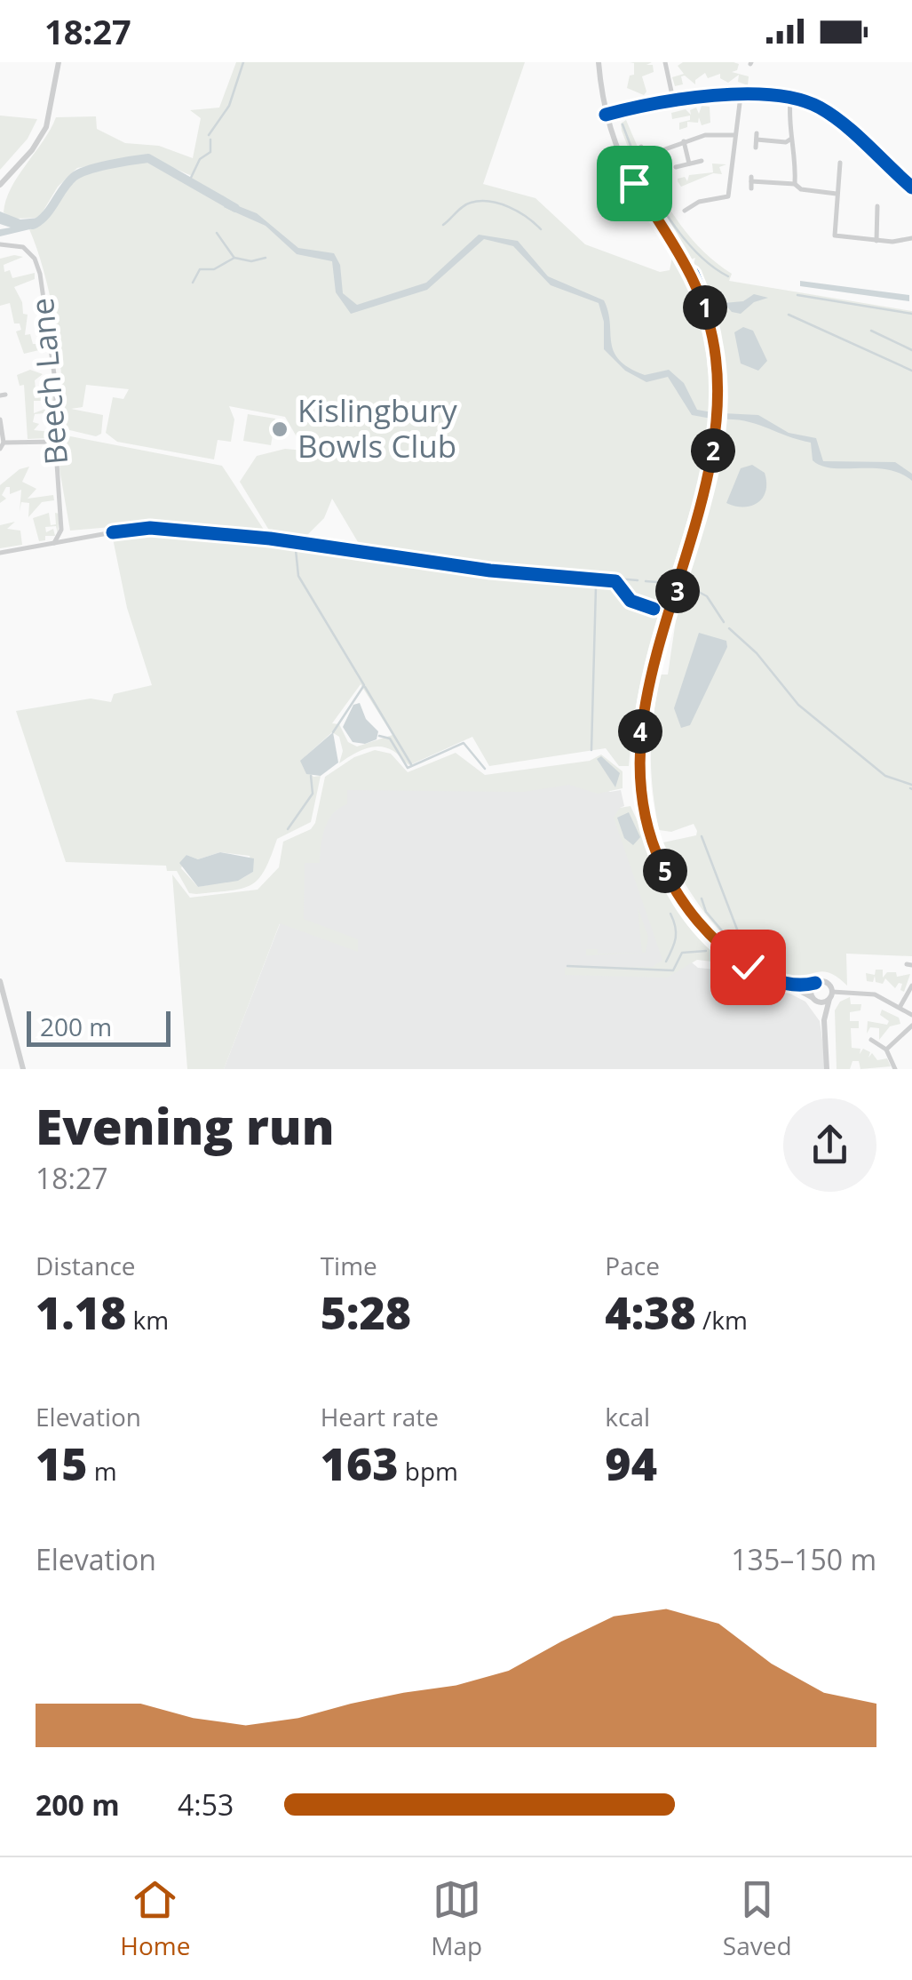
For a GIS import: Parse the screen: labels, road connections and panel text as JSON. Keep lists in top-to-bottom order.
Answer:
{
  "streets": {
    "street": ["Beech Lane"]
  },
  "places": ["Kislingbury Bowls Club"],
  "scale_bar": "200 m",
  "page": {
    "status": "18:27",
    "pins": [
      "1",
      "2",
      "3",
      "4",
      "5"
    ],
    "scale": "200 m",
    "heading": ["Evening run", "18:27"],
    "stats": [
      ["Distance", "1.18 km"],
      ["Time", "5:28"],
      ["Pace", "4:38 /km"],
      ["Elevation", "15 m"],
      ["Heart rate", "163 bpm"],
      ["kcal", "94"]
    ],
    "chart": ["Elevation", "135–150 m"],
    "list": [
      {
        "name": "200 m",
        "note": "4:53"
      }
    ],
    "tabs": ["Home", "Map", "Saved"]
  }
}
